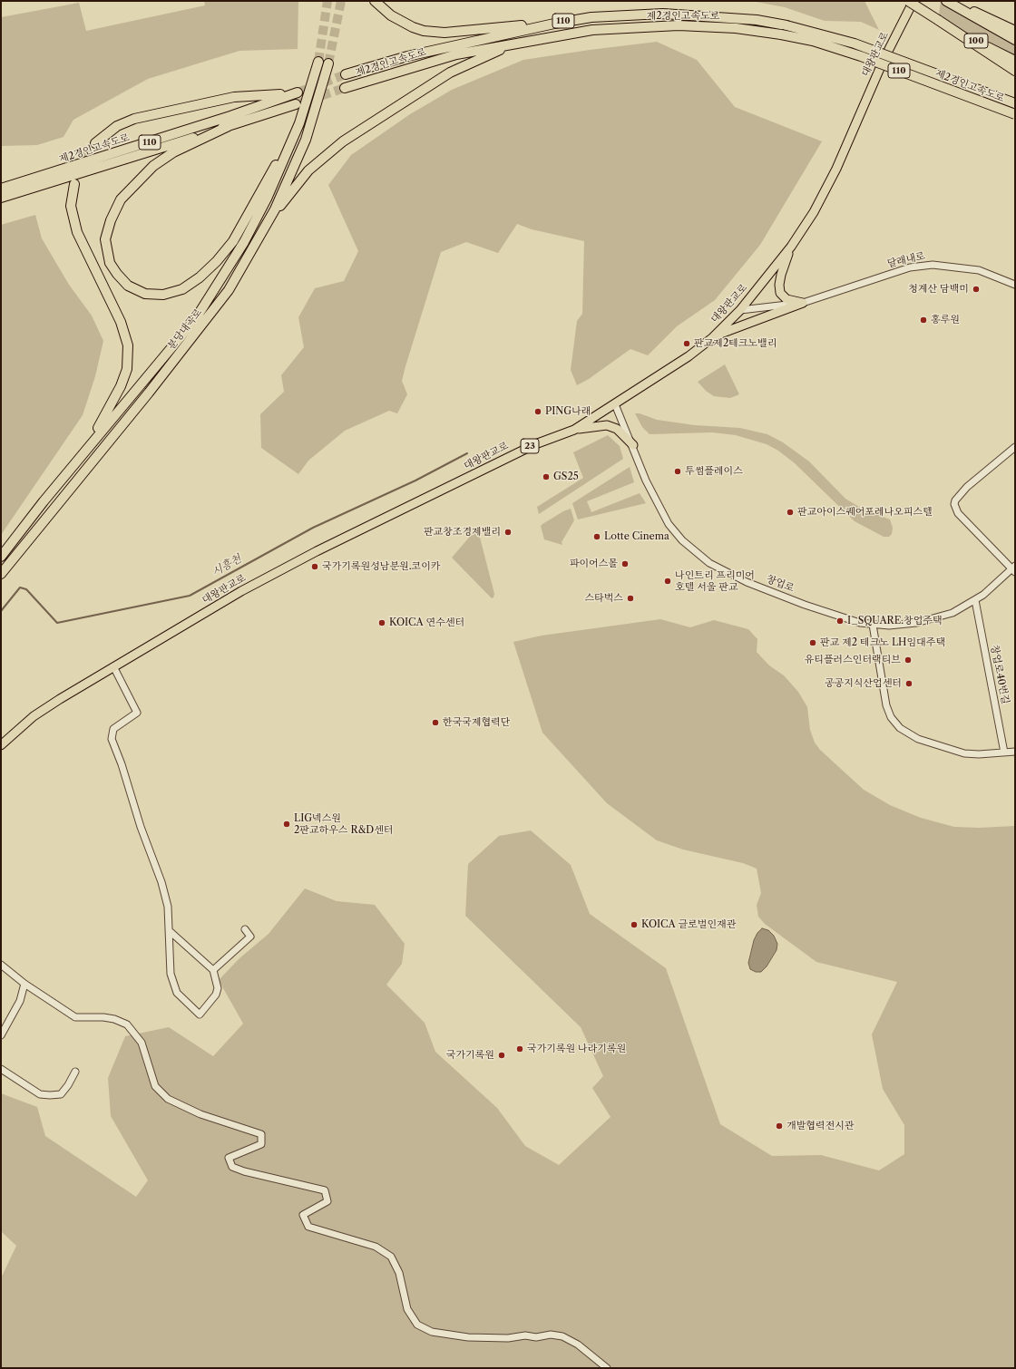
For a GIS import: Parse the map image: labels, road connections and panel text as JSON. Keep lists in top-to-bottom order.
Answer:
{
  "streets": {
    "highway": [
      "제2경인고속도로",
      "110",
      "100",
      "분당내곡로"
    ],
    "main road": ["대왕판교로", "23"],
    "street": ["달래내로", "창업로", "창업로40번길"]
  },
  "crossings": [
    ["대왕판교로", "달래내로"],
    ["대왕판교로", "창업로"],
    ["창업로", "창업로40번길"]
  ],
  "water": ["시흥천"],
  "places": [
    "청계산 담백미",
    "홍루원",
    "판교제2테크노밸리",
    "PING나래",
    "투썸플레이스",
    "GS25",
    "판교아이스퀘어포레나오피스텔",
    "판교창조경제밸리",
    "Lotte Cinema",
    "파이어스몰",
    "국가기록원성남분원.코이카",
    "나인트리 프리미어 호텔 서울 판교",
    "스타벅스",
    "I_SQUARE.창업주택",
    "KOICA 연수센터",
    "판교 제2 테크노 LH임대주택",
    "유티플러스인터랙티브",
    "공공지식산업센터",
    "한국국제협력단",
    "LIG넥스원 2판교하우스 R&D센터",
    "KOICA 글로벌인재관",
    "국가기록원 나라기록원",
    "국가기록원",
    "개발협력전시관"
  ]
}
